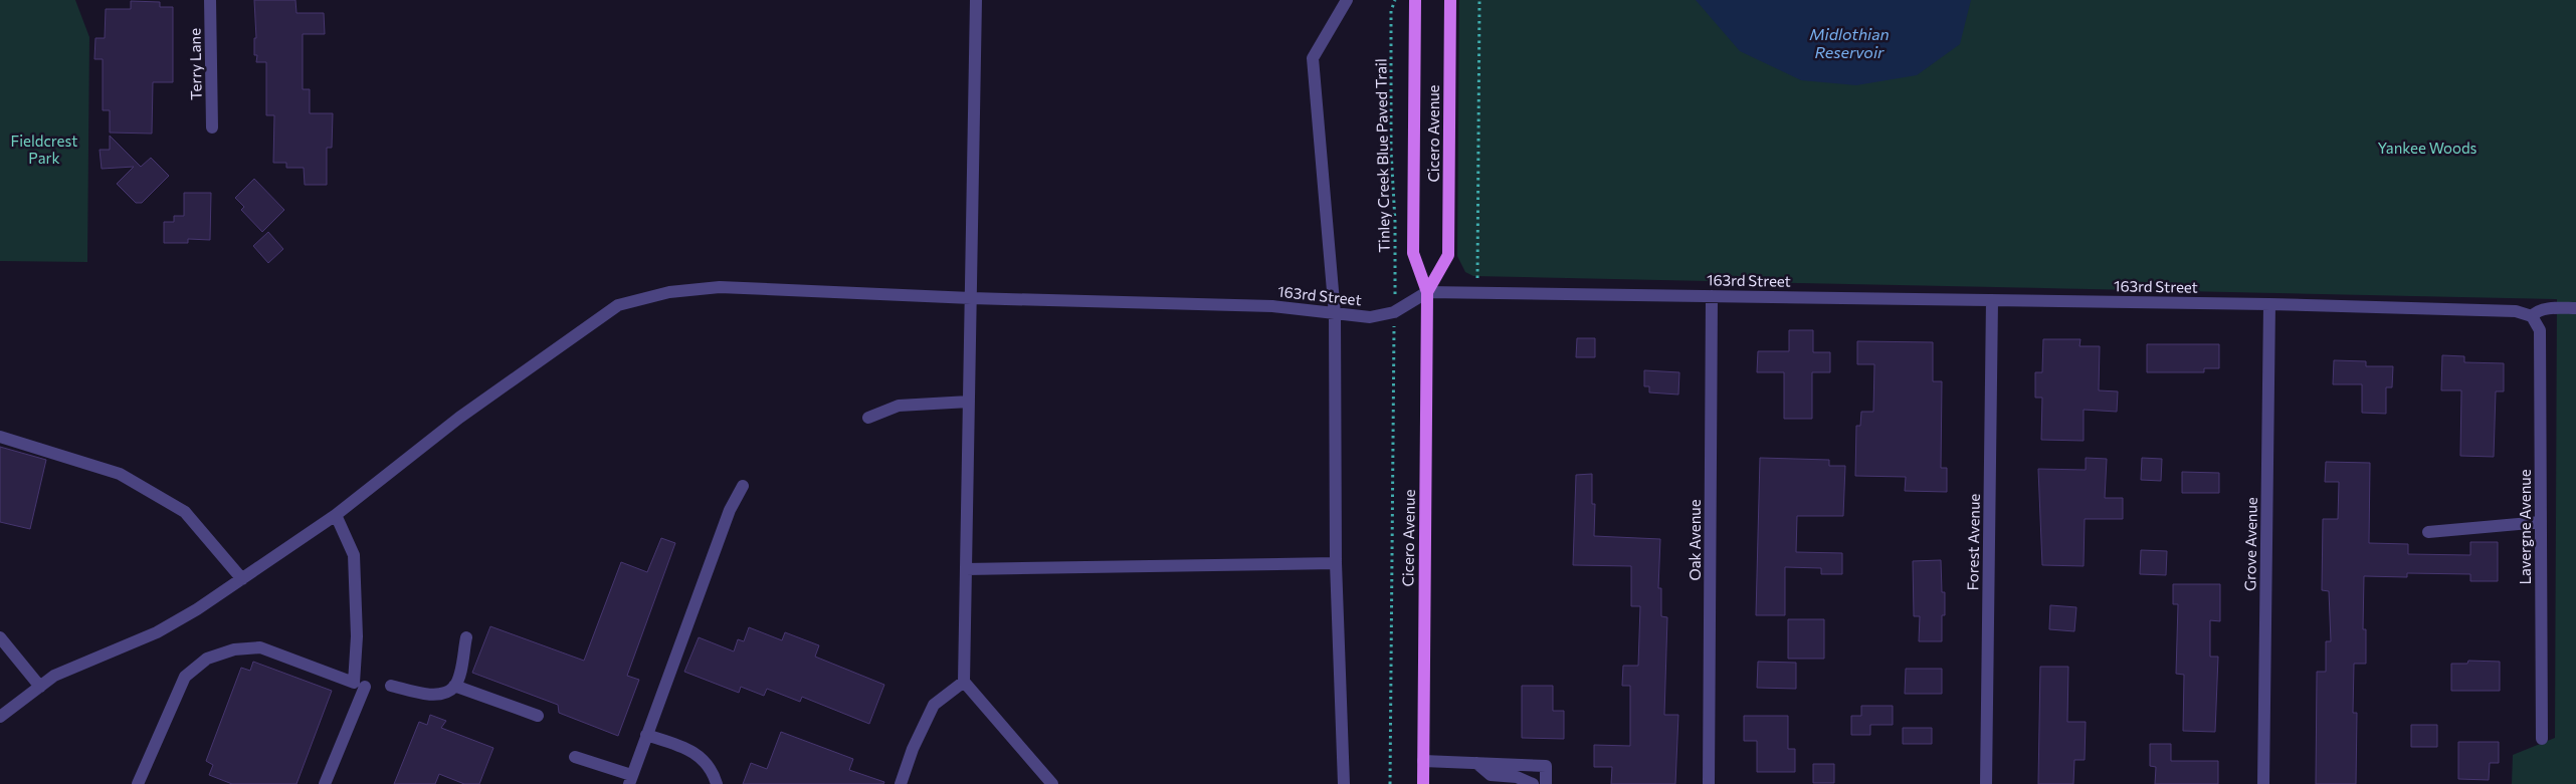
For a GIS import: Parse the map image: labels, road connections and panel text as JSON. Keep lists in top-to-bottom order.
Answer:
{
  "streets": {
    "main road": ["Cicero Avenue"],
    "street": [
      "Terry Lane",
      "163rd Street",
      "Lavergne Avenue",
      "Oak Avenue",
      "Forest Avenue",
      "Grove Avenue"
    ],
    "path": ["Tinley Creek Blue Paved Trail"]
  },
  "crossings": [
    ["Cicero Avenue", "163rd Street"],
    ["Tinley Creek Blue Paved Trail", "163rd Street"],
    ["163rd Street", "Lavergne Avenue"],
    ["163rd Street", "Oak Avenue"],
    ["163rd Street", "Forest Avenue"],
    ["163rd Street", "Grove Avenue"]
  ],
  "water": ["Midlothian Reservoir"],
  "parks": ["Fieldcrest Park", "Yankee Woods"]
}
